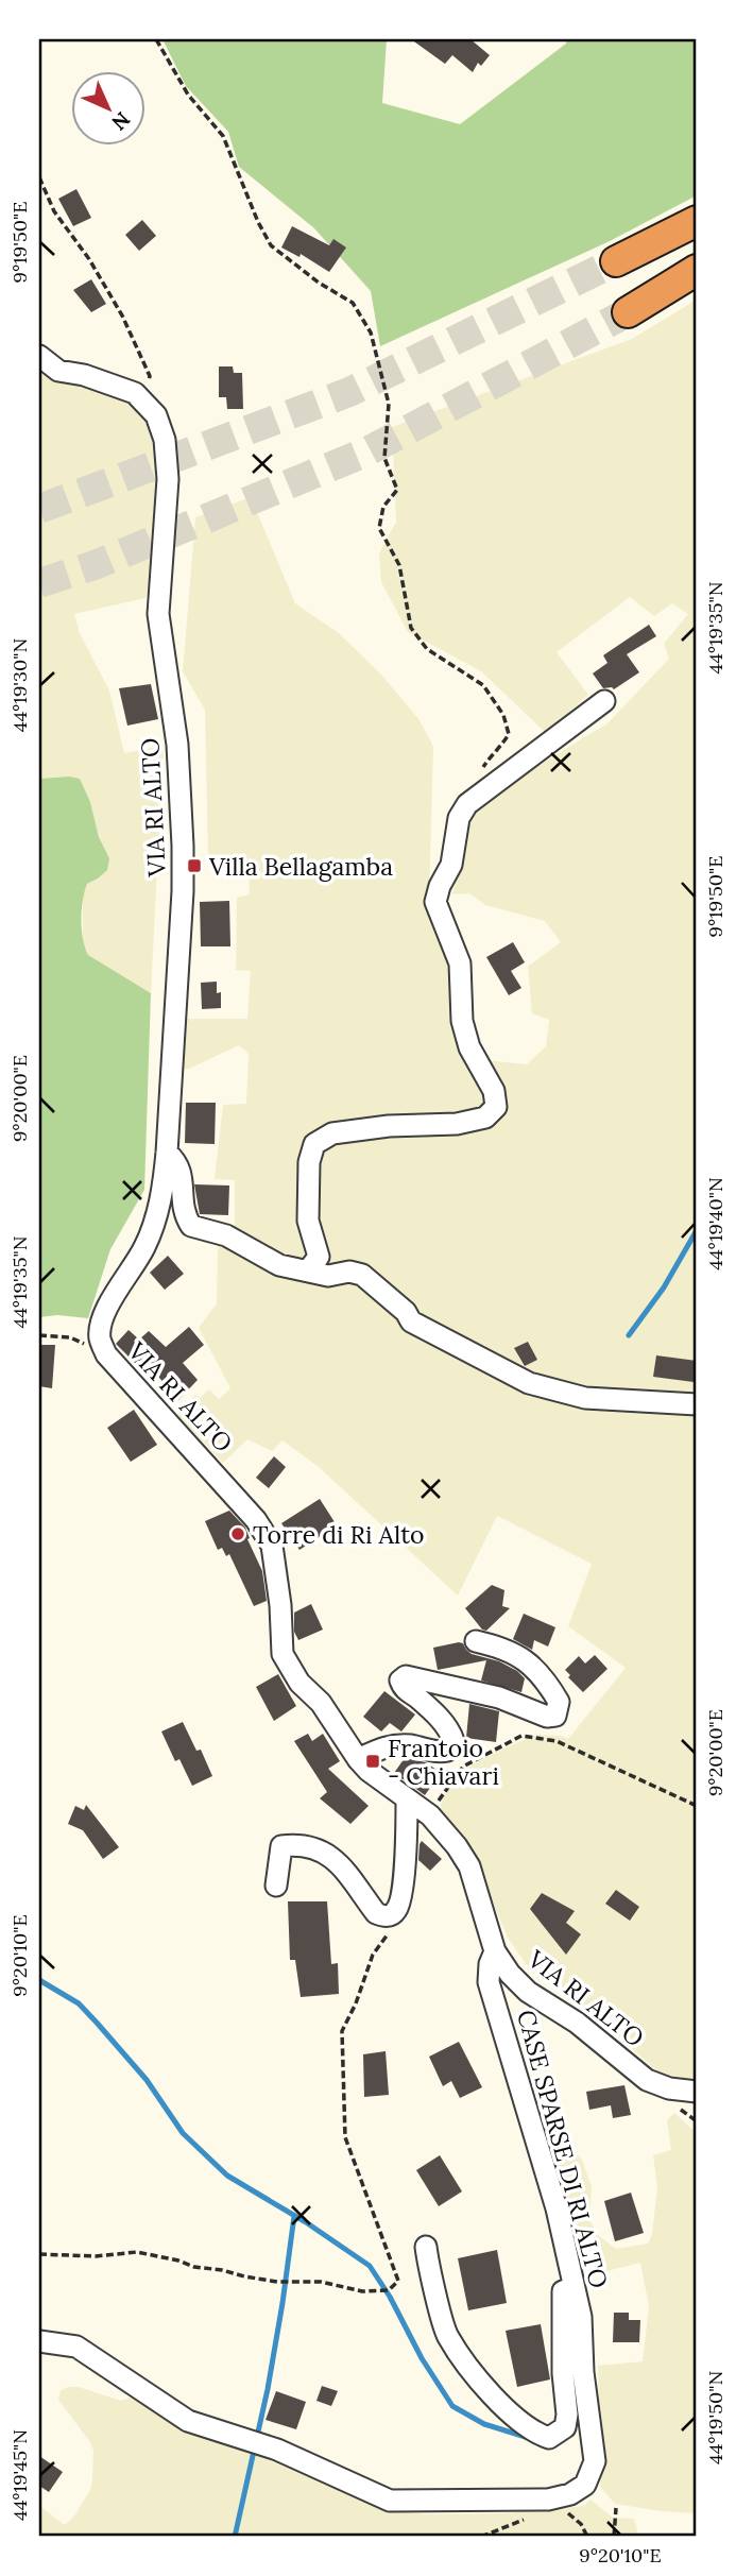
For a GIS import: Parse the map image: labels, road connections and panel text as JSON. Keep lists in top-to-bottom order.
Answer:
{
  "streets": {
    "street": ["VIA RI ALTO", "CASE SPARSE DI RI ALTO"]
  },
  "crossings": [
    ["VIA RI ALTO", "CASE SPARSE DI RI ALTO"]
  ],
  "places": {
    "transit": ["Villa Bellagamba", "Frantoio - Chiavari"],
    "other": ["Torre di Ri Alto"]
  },
  "north": "bottom right",
  "coordinates": [
    "9°19'50\"E",
    "44°19'35\"N",
    "44°19'30\"N",
    "9°20'00\"E",
    "44°19'40\"N",
    "9°20'10\"E",
    "44°19'50\"N",
    "44°19'45\"N"
  ]
}
